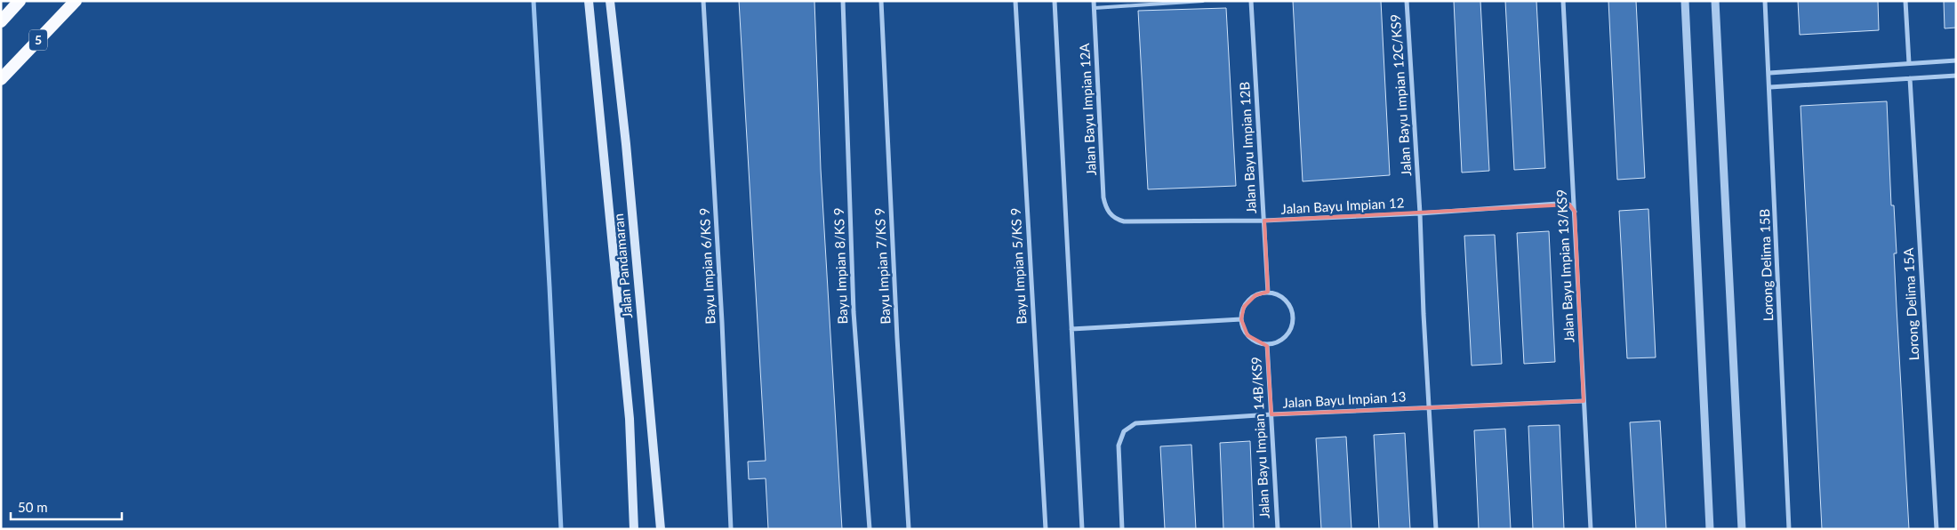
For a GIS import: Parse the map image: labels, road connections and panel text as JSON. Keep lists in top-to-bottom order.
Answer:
{
  "streets": {
    "highway": ["5"],
    "main road": ["Jalan Pandamaran"],
    "street": [
      "Jalan Bayu Impian 12C/KS9",
      "Jalan Bayu Impian 12A",
      "Jalan Bayu Impian 12B",
      "Jalan Bayu Impian 12",
      "Lorong Delima 15B",
      "Bayu Impian 6/KS 9",
      "Bayu Impian 8/KS 9",
      "Bayu Impian 7/KS 9",
      "Bayu Impian 5/KS 9",
      "Jalan Bayu Impian 13/KS9",
      "Lorong Delima 15A",
      "Jalan Bayu Impian 13",
      "Jalan Bayu Impian 14B/KS9"
    ]
  },
  "crossings": [
    ["Jalan Bayu Impian 12C/KS9", "Jalan Bayu Impian 12"],
    ["Jalan Bayu Impian 12C/KS9", "Jalan Bayu Impian 13"],
    ["Jalan Bayu Impian 12A", "Jalan Bayu Impian 12"],
    ["Jalan Bayu Impian 12B", "Jalan Bayu Impian 12"],
    ["Jalan Bayu Impian 12B", "Jalan Bayu Impian 14B/KS9"],
    ["Jalan Bayu Impian 12", "Jalan Bayu Impian 13/KS9"],
    ["Jalan Bayu Impian 13/KS9", "Jalan Bayu Impian 13"],
    ["Jalan Bayu Impian 13", "Jalan Bayu Impian 14B/KS9"]
  ],
  "scale_bar": "50 m"
}
